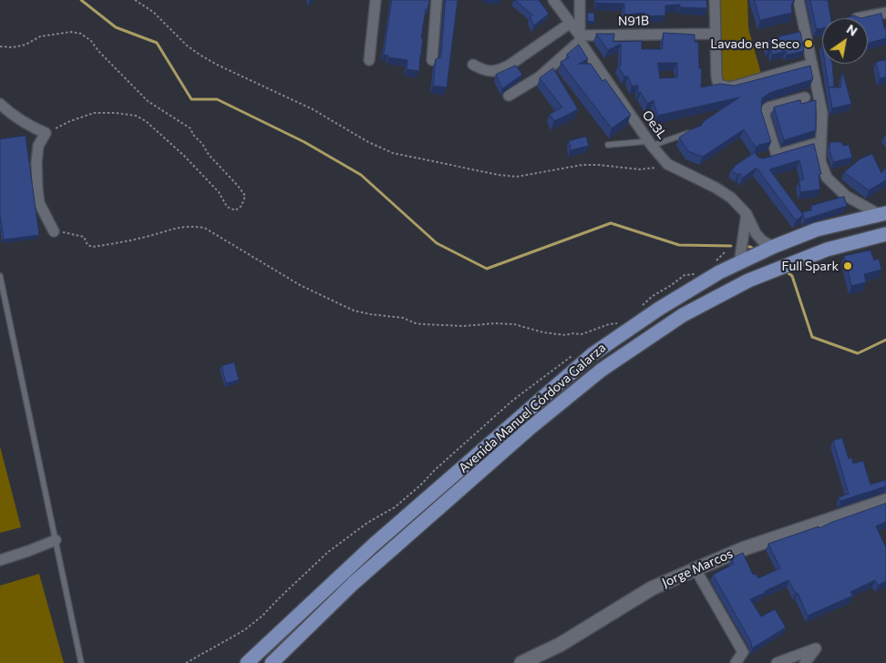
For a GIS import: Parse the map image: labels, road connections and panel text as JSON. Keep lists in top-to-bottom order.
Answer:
{
  "streets": {
    "main road": ["Avenida Manuel Córdova Galarza", "Jorge Marcos"],
    "street": ["N91B", "Oe3L"]
  },
  "crossings": [
    ["N91B", "Oe3L"],
    ["Oe3L", "Avenida Manuel Córdova Galarza"]
  ],
  "places": ["Lavado en Seco", "Full Spark"],
  "north": "top right"
}
